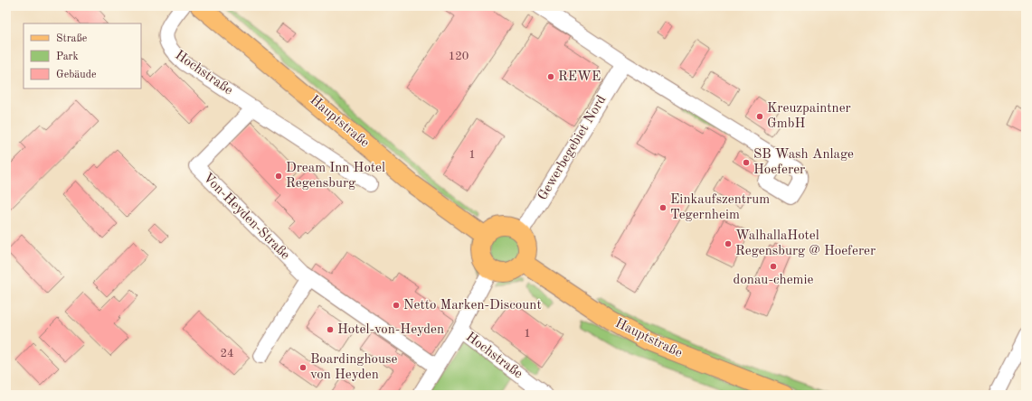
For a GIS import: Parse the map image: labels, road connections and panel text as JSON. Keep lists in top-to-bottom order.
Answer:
{
  "streets": {
    "main road": ["Hauptstraße"],
    "street": ["Hochstraße", "Gewerbegebiet Nord", "Von-Heyden-Straße"]
  },
  "crossings": [
    ["Hochstraße", "Von-Heyden-Straße"],
    ["Hauptstraße", "Gewerbegebiet Nord"]
  ],
  "places": [
    "REWE",
    "Kreuzpaintner GmbH",
    "SB Wash Anlage Hoeferer",
    "Dream Inn Hotel Regensburg",
    "Einkaufszentrum Tegernheim",
    "WalhallaHotel Regensburg @ Hoeferer",
    "donau-chemie",
    "Netto Marken-Discount",
    "Hotel-von-Heyden",
    "Boardinghouse von Heyden"
  ],
  "house_numbers": [
    "120",
    "1",
    "1",
    "24"
  ],
  "legend": ["Straße", "Park", "Gebäude"]
}
